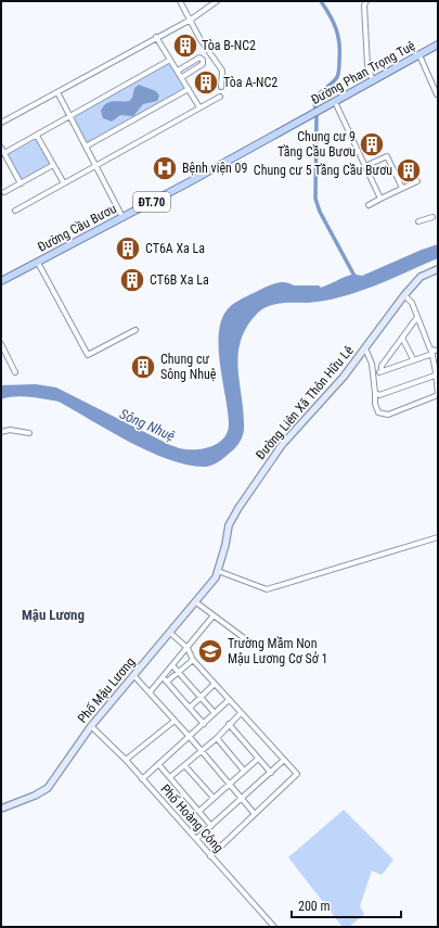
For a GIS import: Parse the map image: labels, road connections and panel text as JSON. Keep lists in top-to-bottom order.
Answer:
{
  "streets": {
    "main road": ["Đường Phan Trọng Tuệ", "ĐT.70", "Đường Cầu Bươu"],
    "street": ["Đường Liên Xã Thôn Hữu Lê", "Phố Mậu Lương", "Phố Hoàng Công"]
  },
  "crossings": [
    ["Đường Phan Trọng Tuệ", "Đường Cầu Bươu"],
    ["Đường Liên Xã Thôn Hữu Lê", "Phố Mậu Lương"],
    ["Phố Mậu Lương", "Phố Hoàng Công"]
  ],
  "districts": ["Mậu Lương"],
  "water": ["Sông Nhuệ"],
  "places": {
    "building": [
      "Tòa B-NC2",
      "Tòa A-NC2",
      "Chung cư 9 Tầng Cầu Bươu",
      "Chung cư 5 Tầng Cầu Bươu",
      "CT6A Xa La",
      "CT6B Xa La",
      "Chung cư Sông Nhuệ"
    ],
    "hospital": ["Bệnh viện 09"],
    "school or university": ["Trường Mầm Non Mậu Lương Cơ Sở 1"]
  },
  "scale_bar": "200 m"
}
